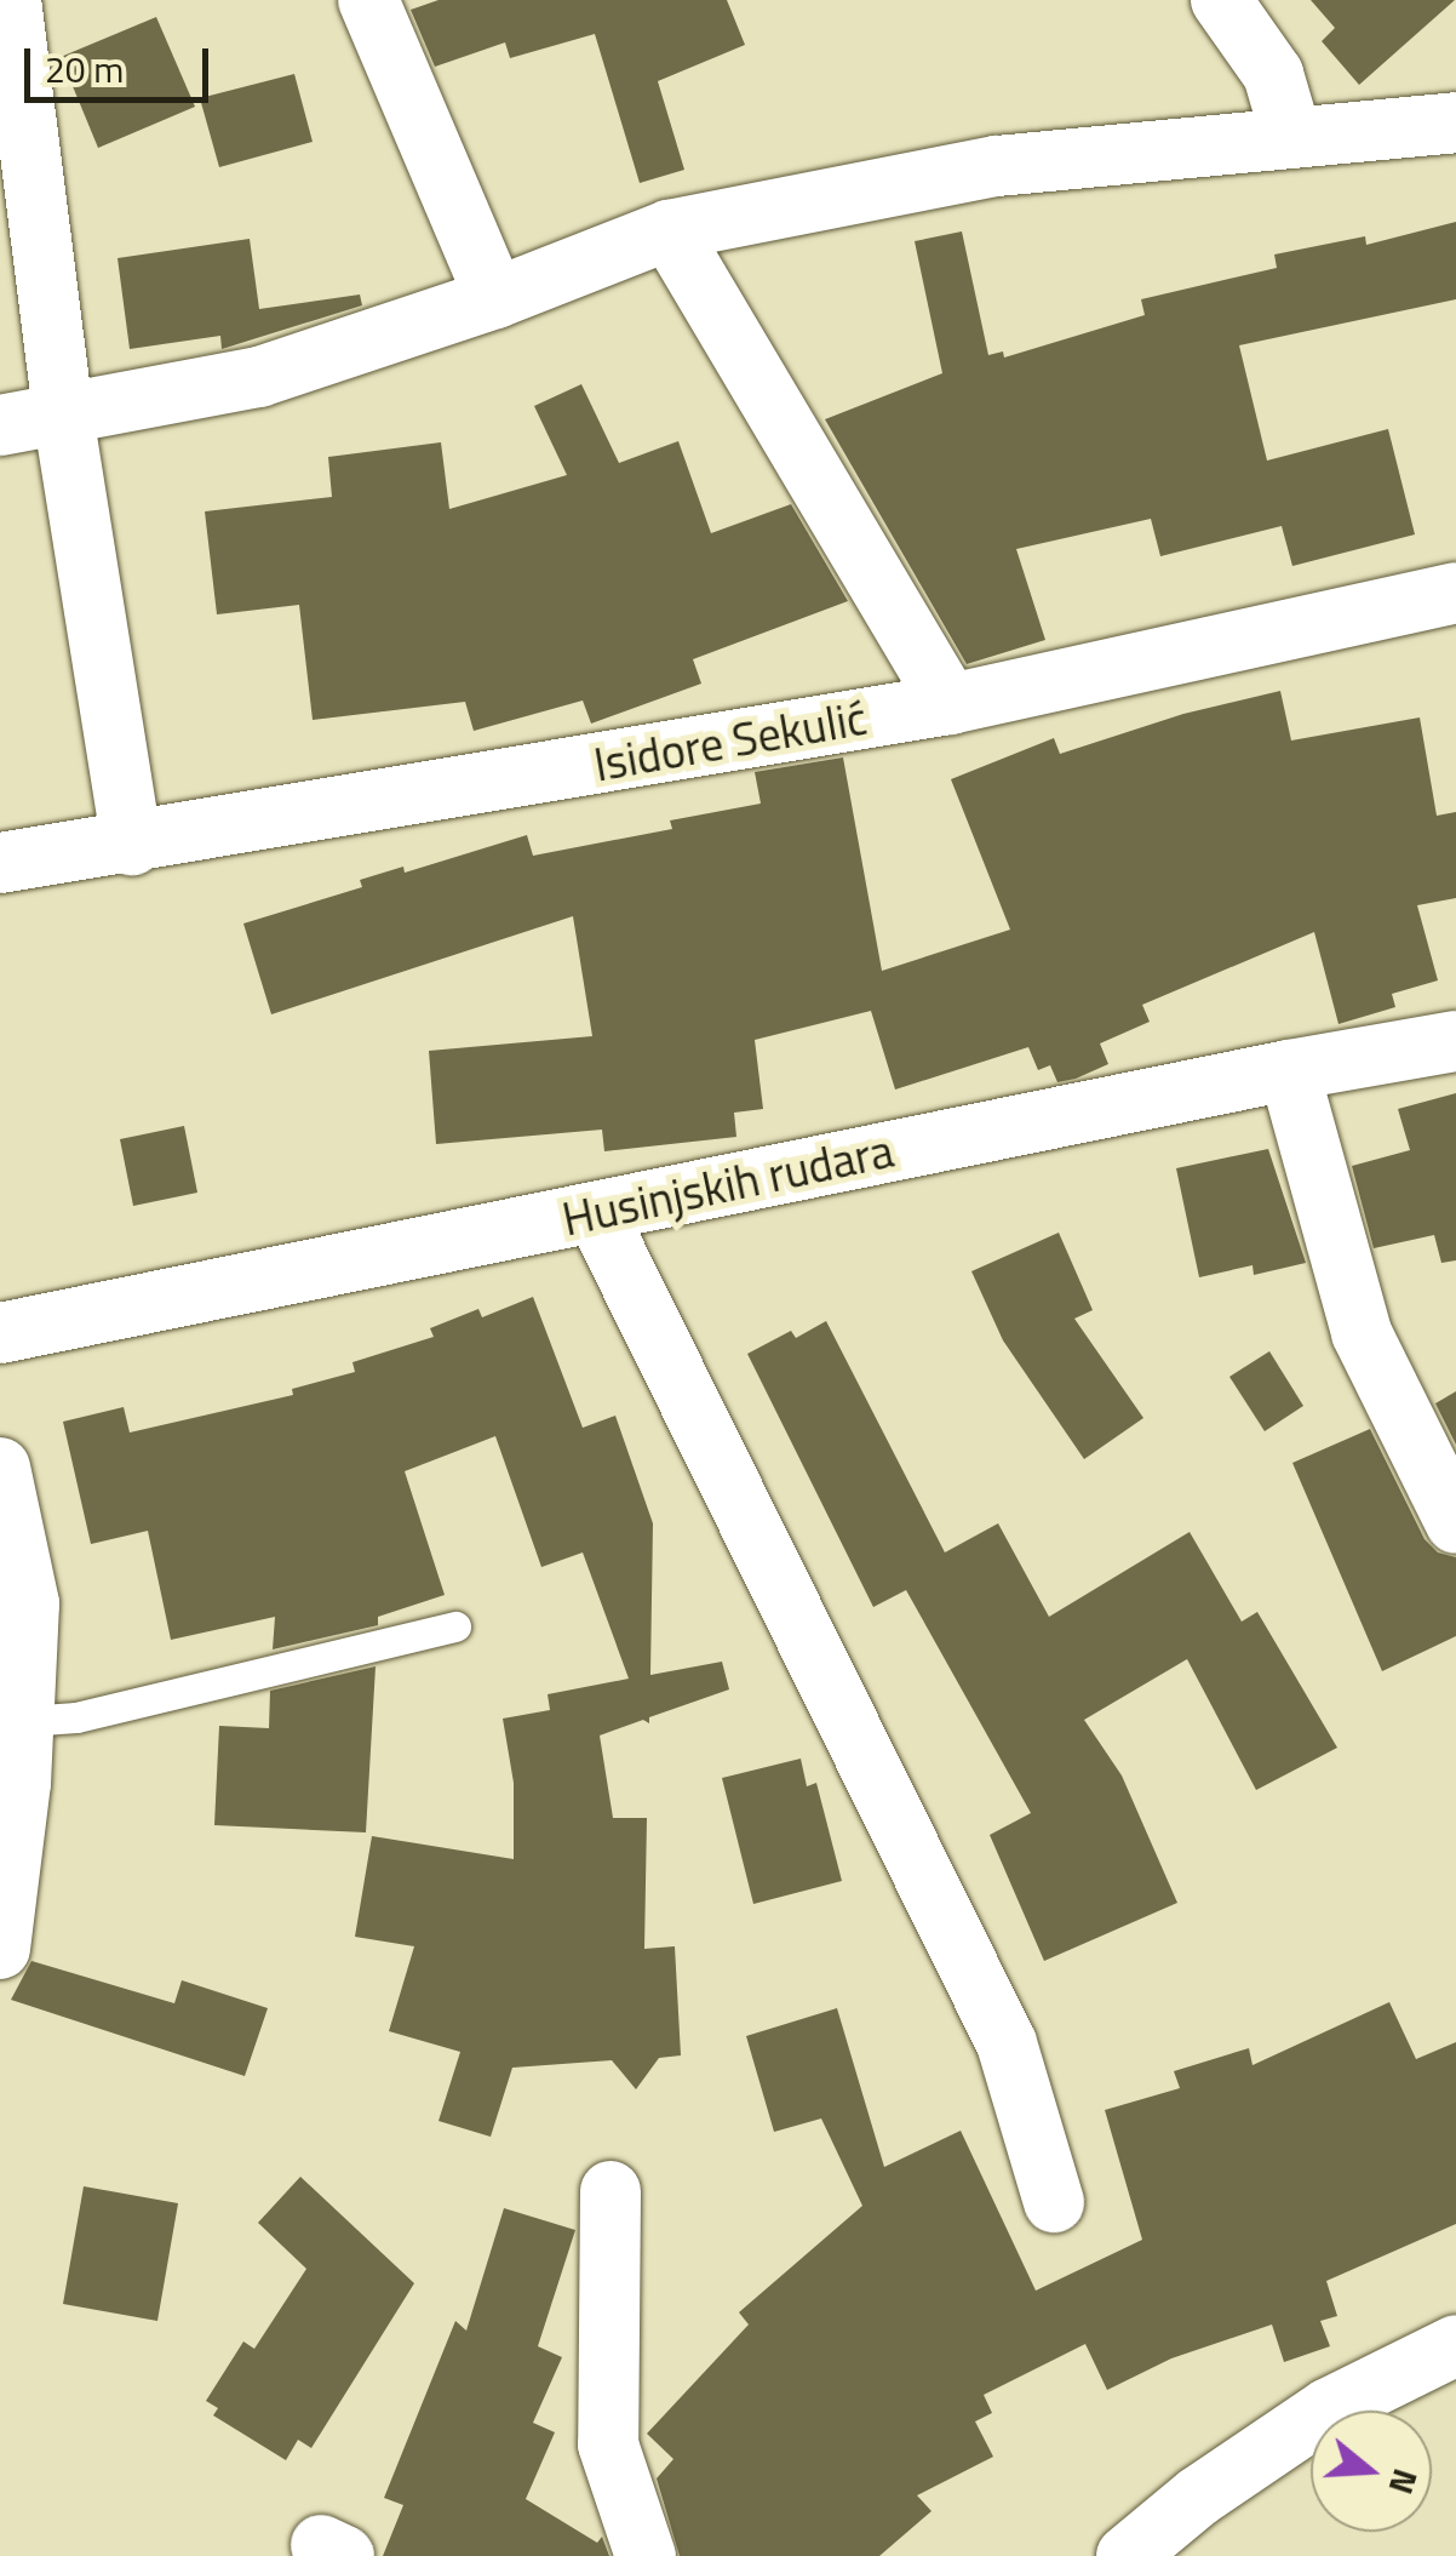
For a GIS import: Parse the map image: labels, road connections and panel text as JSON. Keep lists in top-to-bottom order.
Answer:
{
  "streets": {
    "street": ["Isidore Sekulić", "Husinjskih rudara"]
  },
  "scale_bar": "20 m",
  "north": "right"
}
